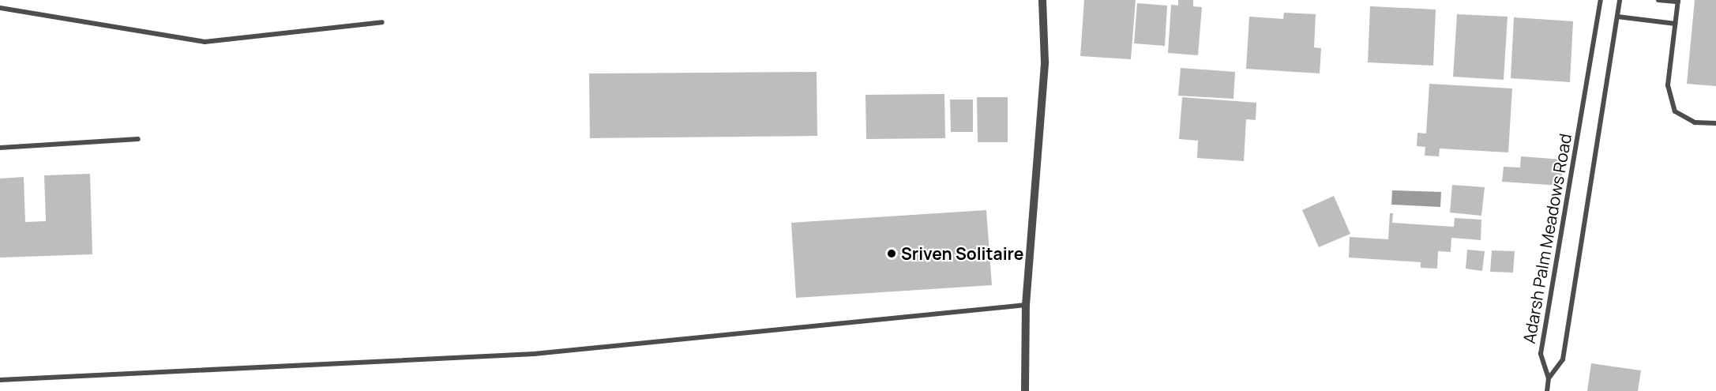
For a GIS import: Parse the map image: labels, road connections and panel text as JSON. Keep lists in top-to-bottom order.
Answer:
{
  "streets": {
    "street": ["Adarsh Palm Meadows Road"]
  },
  "places": ["Sriven Solitaire"]
}
